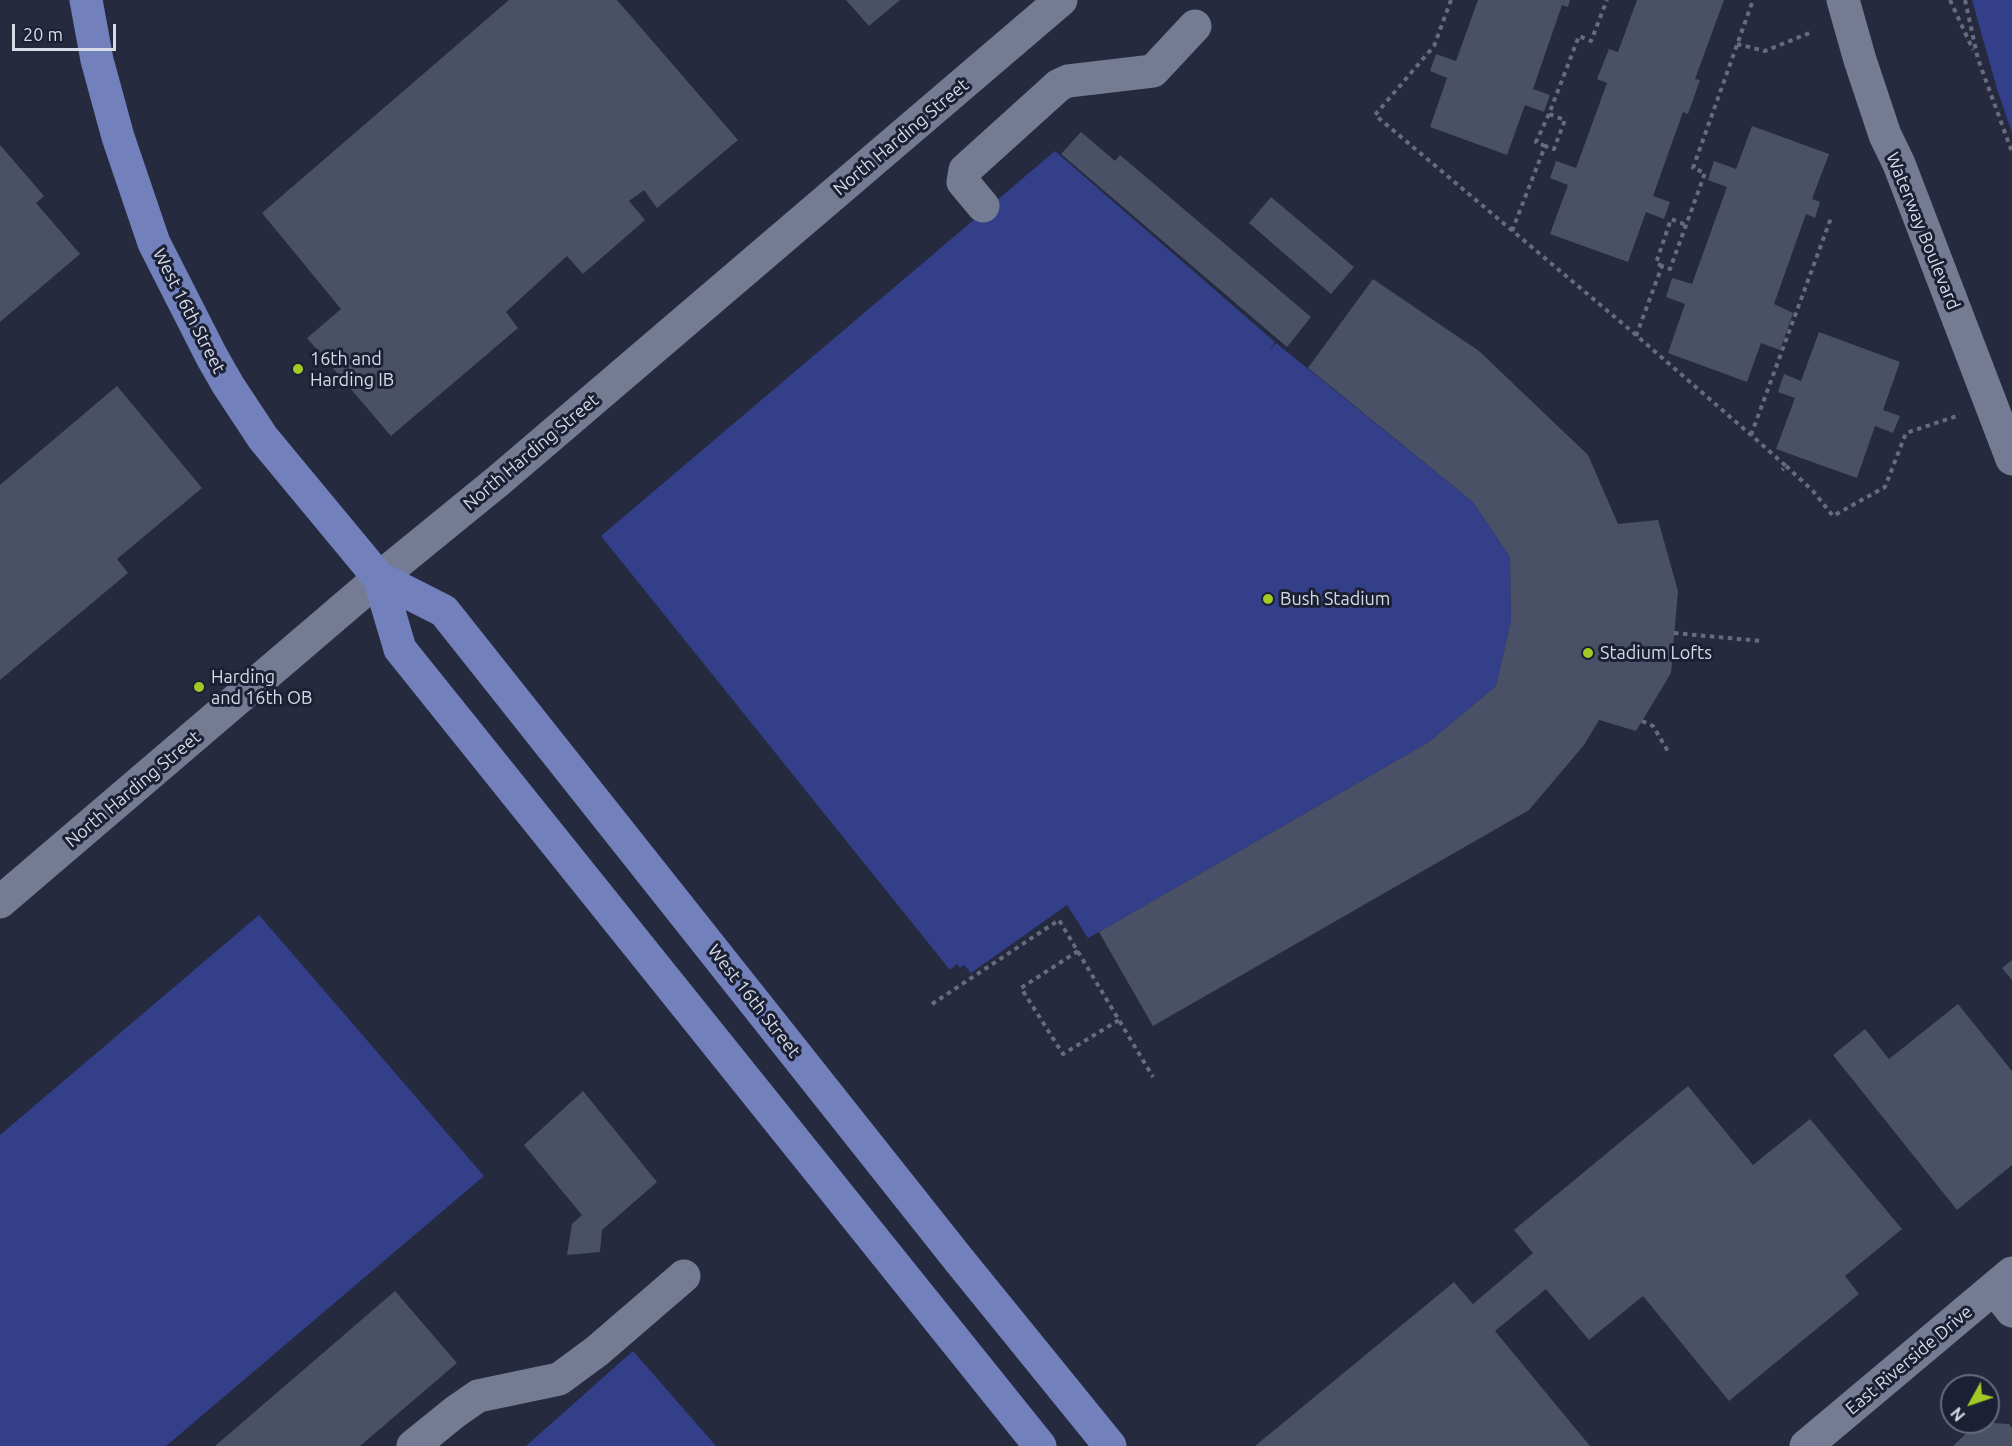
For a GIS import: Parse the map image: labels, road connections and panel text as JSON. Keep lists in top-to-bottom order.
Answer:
{
  "streets": {
    "main road": ["West 16th Street"],
    "street": ["North Harding Street", "Waterway Boulevard", "East Riverside Drive"]
  },
  "crossings": [
    ["North Harding Street", "West 16th Street"]
  ],
  "places": [
    "16th and Harding IB",
    "Bush Stadium",
    "Stadium Lofts",
    "Harding and 16th OB"
  ],
  "scale_bar": "20 m",
  "north": "bottom left"
}
